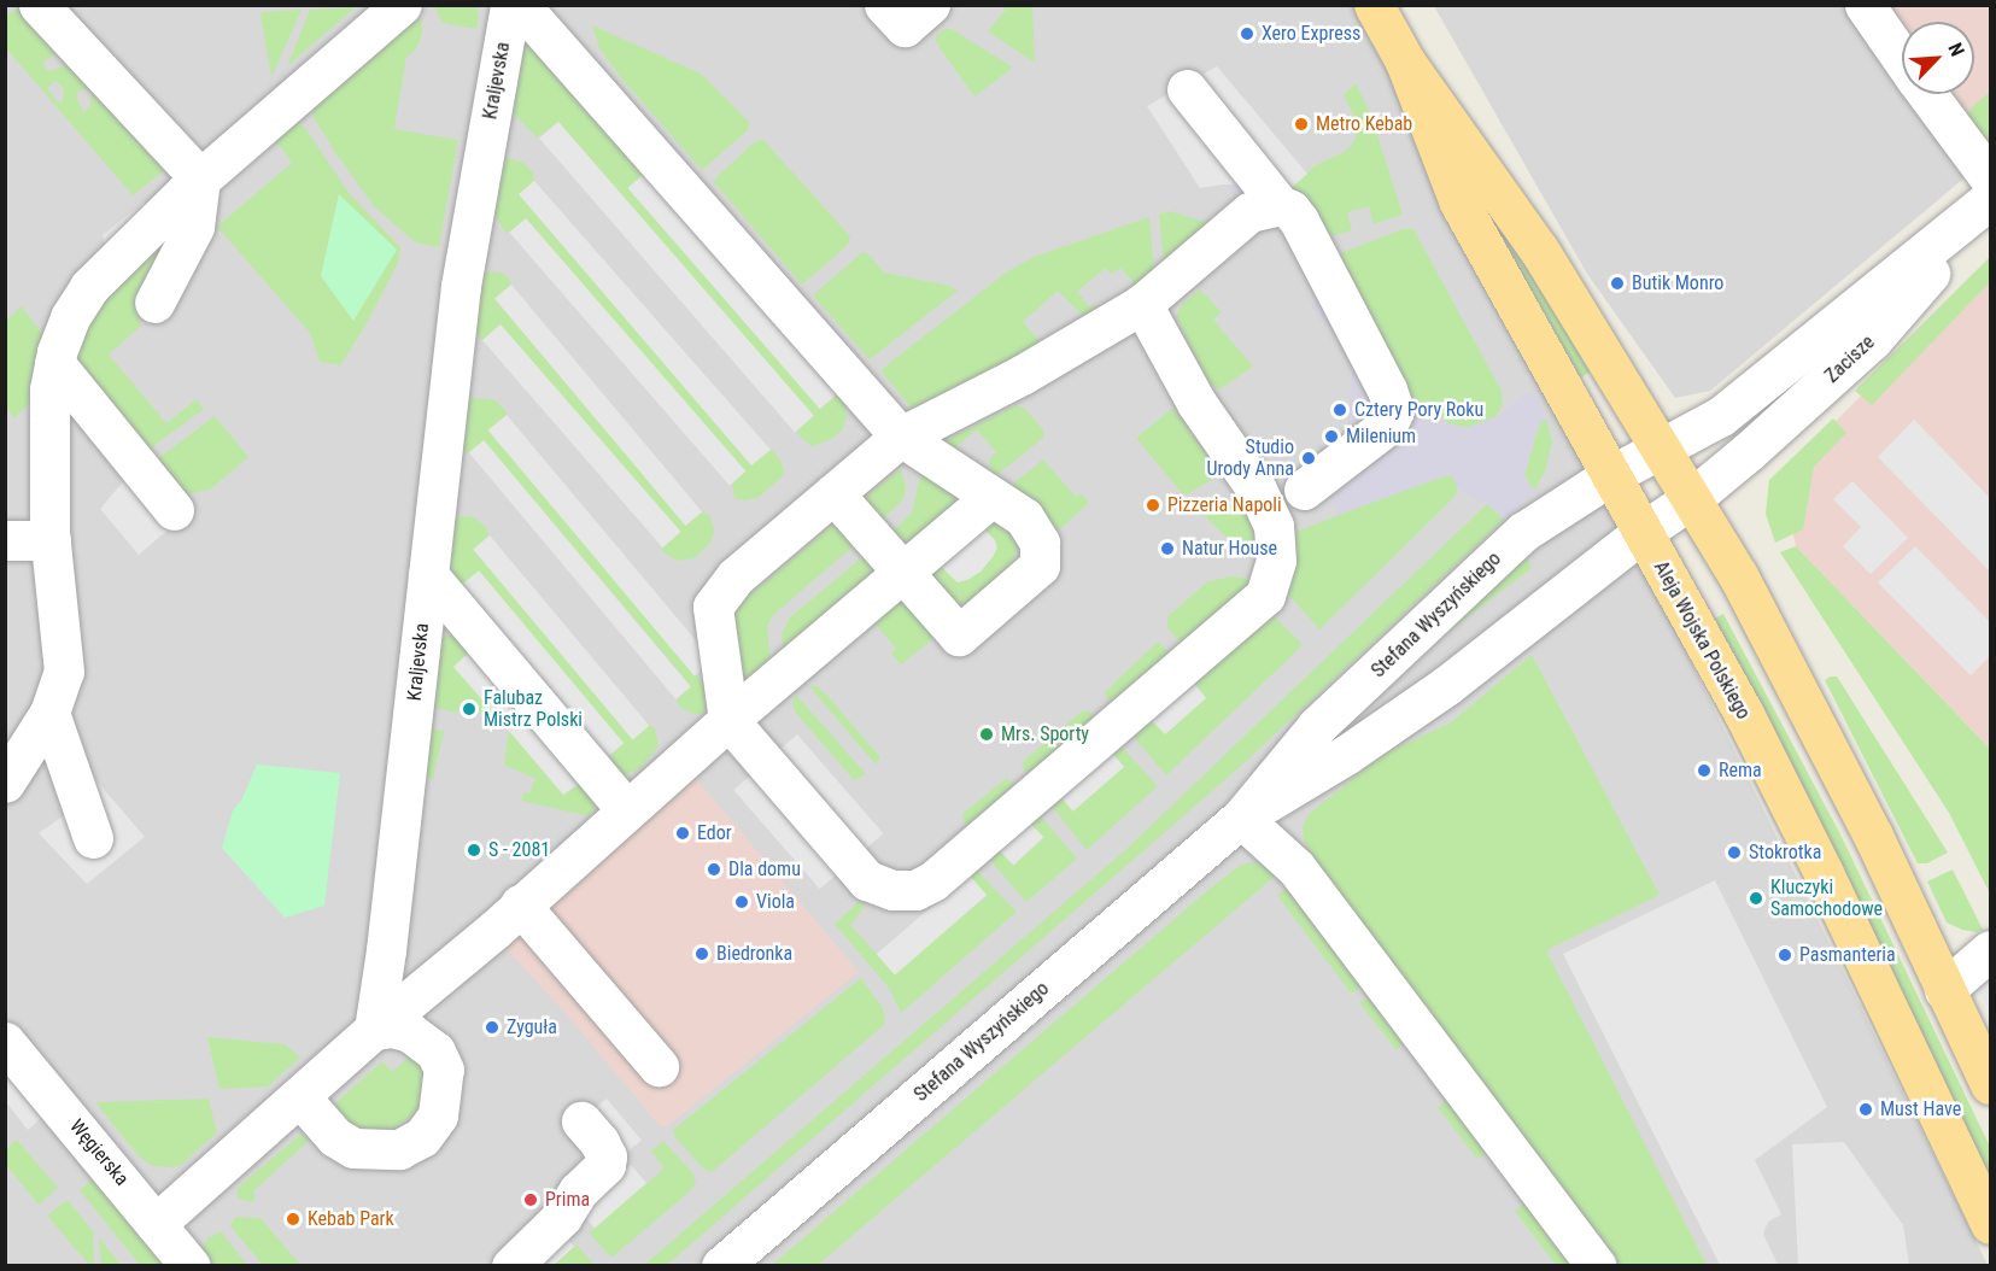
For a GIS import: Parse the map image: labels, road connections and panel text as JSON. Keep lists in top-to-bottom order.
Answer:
{
  "streets": {
    "main road": ["Aleja Wojska Polskiego"],
    "street": [
      "Kraljevska",
      "Zacisze",
      "Stefana Wyszyńskiego",
      "Węgierska"
    ]
  },
  "crossings": [
    ["Zacisze", "Stefana Wyszyńskiego"],
    ["Zacisze", "Aleja Wojska Polskiego"],
    ["Stefana Wyszyńskiego", "Aleja Wojska Polskiego"]
  ],
  "places": [
    "Xero Express",
    "Metro Kebab",
    "Butik Monro",
    "Cztery Pory Roku",
    "Milenium",
    "Studio Urody Anna",
    "Pizzeria Napoli",
    "Natur House",
    "Falubaz Mistrz Polski",
    "Mrs. Sporty",
    "Rema",
    "Edor",
    "S - 2081",
    "Stokrotka",
    "Dla domu",
    "Kluczyki Samochodowe",
    "Viola",
    "Biedronka",
    "Pasmanteria",
    "Zyguła",
    "Must Have",
    "Prima",
    "Kebab Park"
  ],
  "north": "top right"
}
